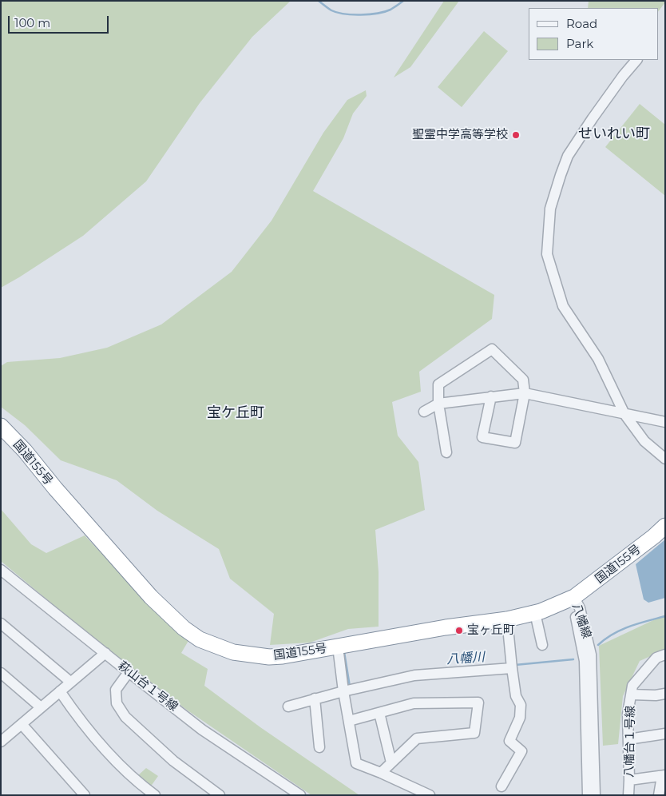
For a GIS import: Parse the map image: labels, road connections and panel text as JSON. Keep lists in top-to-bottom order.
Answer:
{
  "streets": {
    "highway": ["国道155号"],
    "street": ["八幡線", "萩山台１号線", "八幡台１号線"]
  },
  "crossings": [
    ["国道155号", "八幡線"]
  ],
  "districts": ["せいれい町", "宝ケ丘町"],
  "water": ["八幡川"],
  "places": ["聖霊中学高等学校", "宝ヶ丘町"],
  "legend": ["Road", "Park"],
  "scale_bar": "100 m"
}
